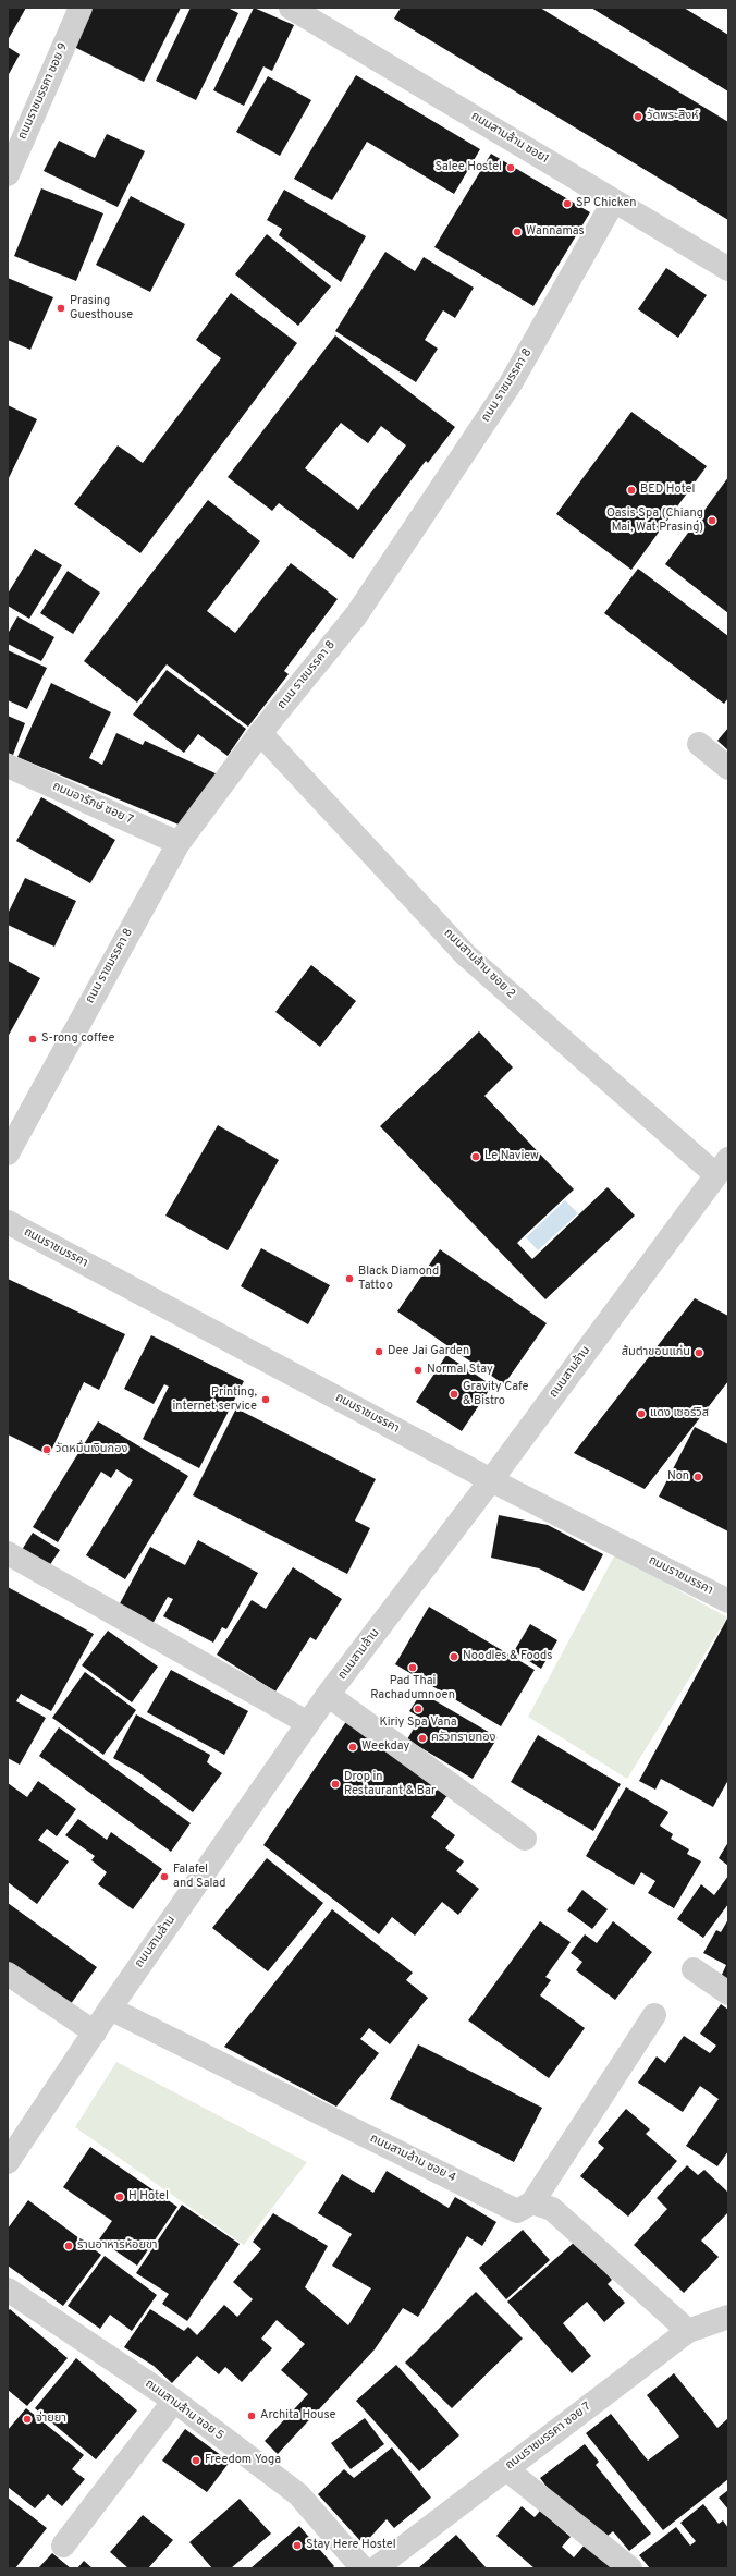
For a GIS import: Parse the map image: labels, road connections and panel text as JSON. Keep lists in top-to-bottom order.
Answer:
{
  "streets": {
    "street": [
      "ถนนราชมรรคา ซอย 9",
      "ถนนสามล้าน ซอย1",
      "ถนน ราชมรรคา 8",
      "ถนนอารักษ์ ซอย 7",
      "ถนนสามล้าน ซอย 2",
      "ถนนราชมรรคา",
      "ถนนสามล้าน",
      "ถนนสามล้าน ซอย 4",
      "ถนนสามล้าน ซอย 5",
      "ถนนราชมรรคา ซอย 7"
    ]
  },
  "crossings": [
    ["ถนนสามล้าน ซอย1", "ถนน ราชมรรคา 8"],
    ["ถนน ราชมรรคา 8", "ถนนอารักษ์ ซอย 7"],
    ["ถนน ราชมรรคา 8", "ถนนสามล้าน ซอย 2"],
    ["ถนนสามล้าน ซอย 2", "ถนนสามล้าน"],
    ["ถนนราชมรรคา", "ถนนสามล้าน"],
    ["ถนนสามล้าน", "ถนนสามล้าน ซอย 4"]
  ],
  "places": [
    "วัดพระสิงห์",
    "Salee Hostel",
    "SP Chicken",
    "Wannamas",
    "Prasing Guesthouse",
    "BED Hotel",
    "Oasis Spa (Chiang Mai, Wat Prasing)",
    "S-rong coffee",
    "Le Naview",
    "Black Diamond Tattoo",
    "Dee Jai Garden",
    "ส้มตำขอนแก่น",
    "Normal Stay",
    "Gravity Cafe & Bistro",
    "Printing, internet service",
    "แดง เซอร์วิส",
    "วัดหมื่นเงินกอง",
    "Non",
    "Noodles & Foods",
    "Pad Thai Rachadumnoen",
    "Kiriy Spa Vana",
    "ครัวทรายทอง",
    "Weekday",
    "Drop in Restaurant & Bar",
    "Falafel and Salad",
    "H Hotel",
    "ร้านอาหารห้อยขา",
    "Archita House",
    "จ่ายยา",
    "Freedom Yoga",
    "Stay Here Hostel"
  ]
}
